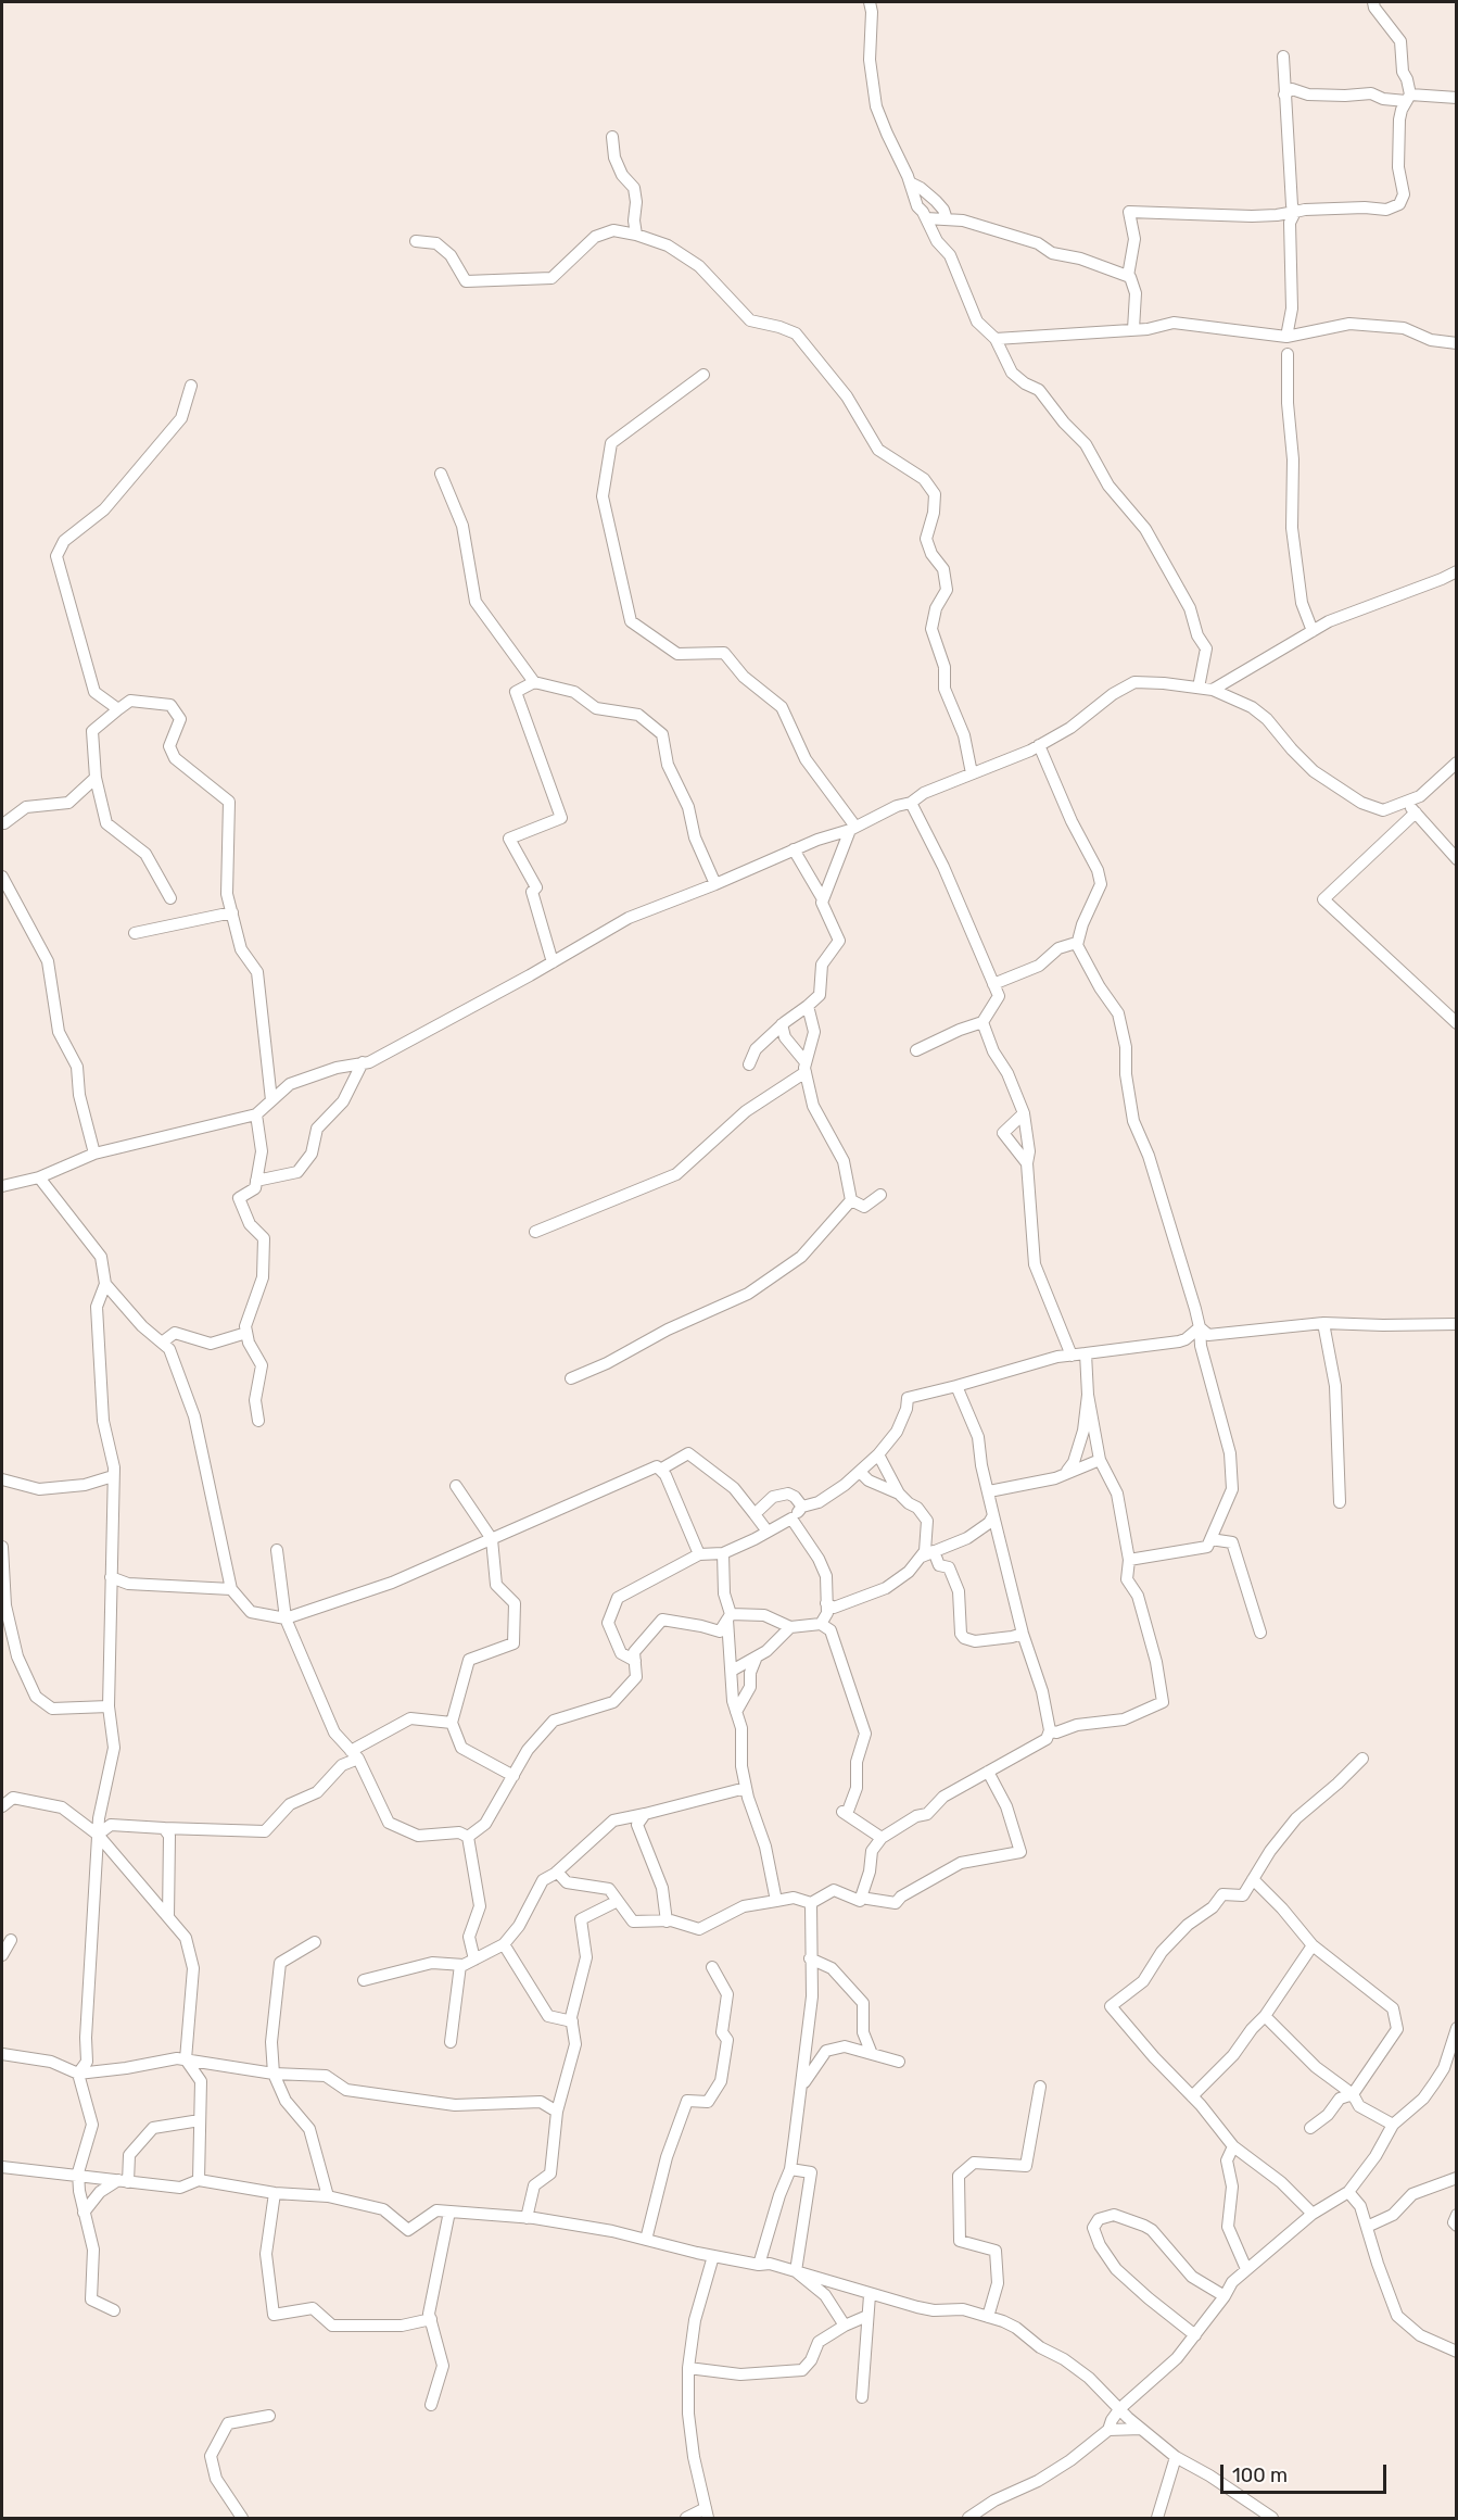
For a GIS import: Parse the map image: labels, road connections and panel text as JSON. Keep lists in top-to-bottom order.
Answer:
{
  "scale_bar": "100 m"
}
